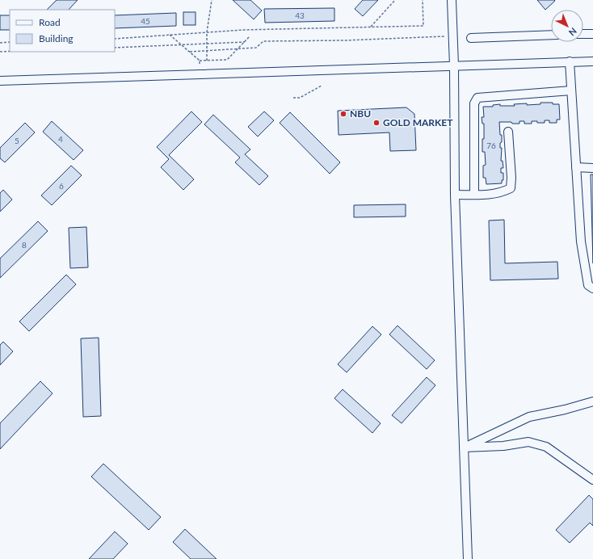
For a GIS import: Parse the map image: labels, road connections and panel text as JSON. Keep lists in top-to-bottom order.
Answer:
{
  "places": ["NBU", "GOLD MARKET"],
  "house_numbers": [
    "43",
    "45",
    "4",
    "5",
    "76",
    "6",
    "8"
  ],
  "legend": ["Road", "Building"],
  "north": "bottom right"
}
